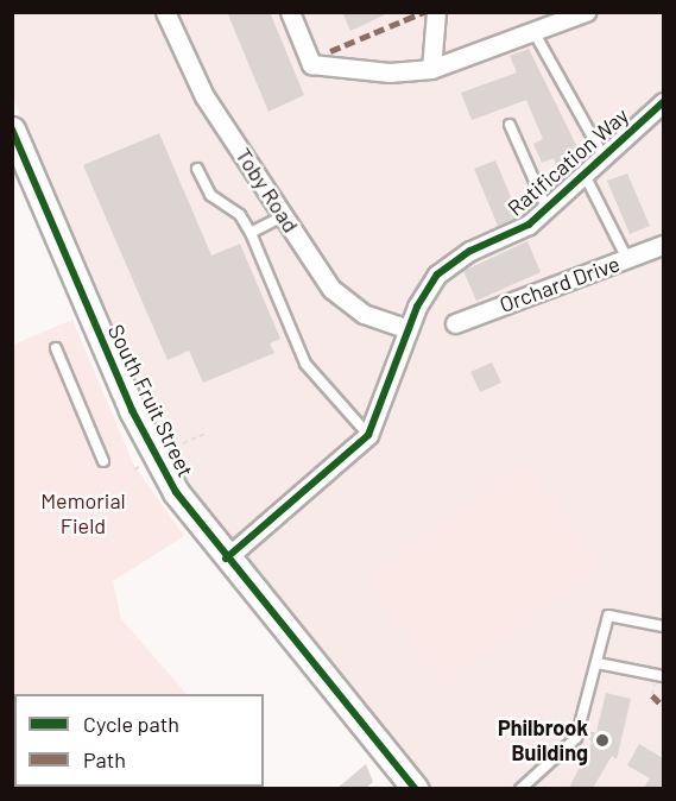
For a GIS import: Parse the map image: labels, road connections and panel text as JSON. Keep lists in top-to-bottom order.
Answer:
{
  "streets": {
    "street": [
      "Ratification Way",
      "Toby Road",
      "Orchard Drive",
      "South Fruit Street"
    ]
  },
  "crossings": [
    ["Ratification Way", "Toby Road"],
    ["Ratification Way", "South Fruit Street"]
  ],
  "parks": ["Memorial Field"],
  "places": ["Philbrook Building"],
  "legend": ["Cycle path", "Path"]
}
